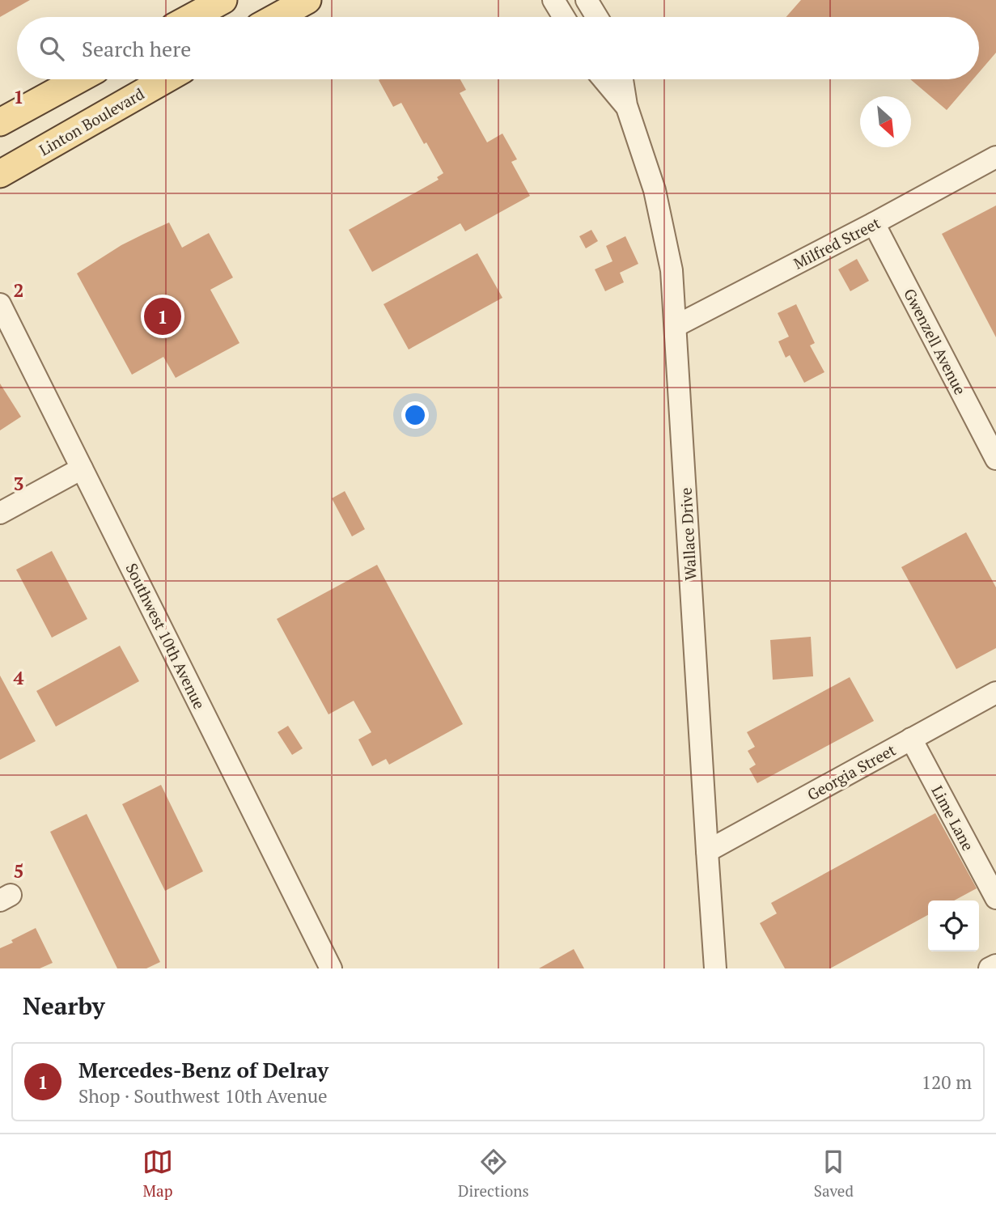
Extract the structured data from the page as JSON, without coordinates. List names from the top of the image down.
{
  "streets": {
    "main road": ["Linton Boulevard"],
    "street": [
      "Milfred Street",
      "Gwenzell Avenue",
      "Wallace Drive",
      "Southwest 10th Avenue",
      "Georgia Street",
      "Lime Lane"
    ]
  },
  "crossings": [
    ["Milfred Street", "Gwenzell Avenue"],
    ["Milfred Street", "Wallace Drive"],
    ["Wallace Drive", "Georgia Street"],
    ["Georgia Street", "Lime Lane"]
  ],
  "north": "bottom right",
  "page": {
    "search": "Search here",
    "pins": "1",
    "heading": "Nearby",
    "list": [
      {
        "mark": "1",
        "name": "Mercedes-Benz of Delray",
        "note": "Shop · Southwest 10th Avenue",
        "value": "120 m"
      }
    ],
    "nav": ["Map", "Directions", "Saved"]
  },
  "grid": {
    "rows": [
      "1",
      "2",
      "3",
      "4",
      "5"
    ]
  }
}
